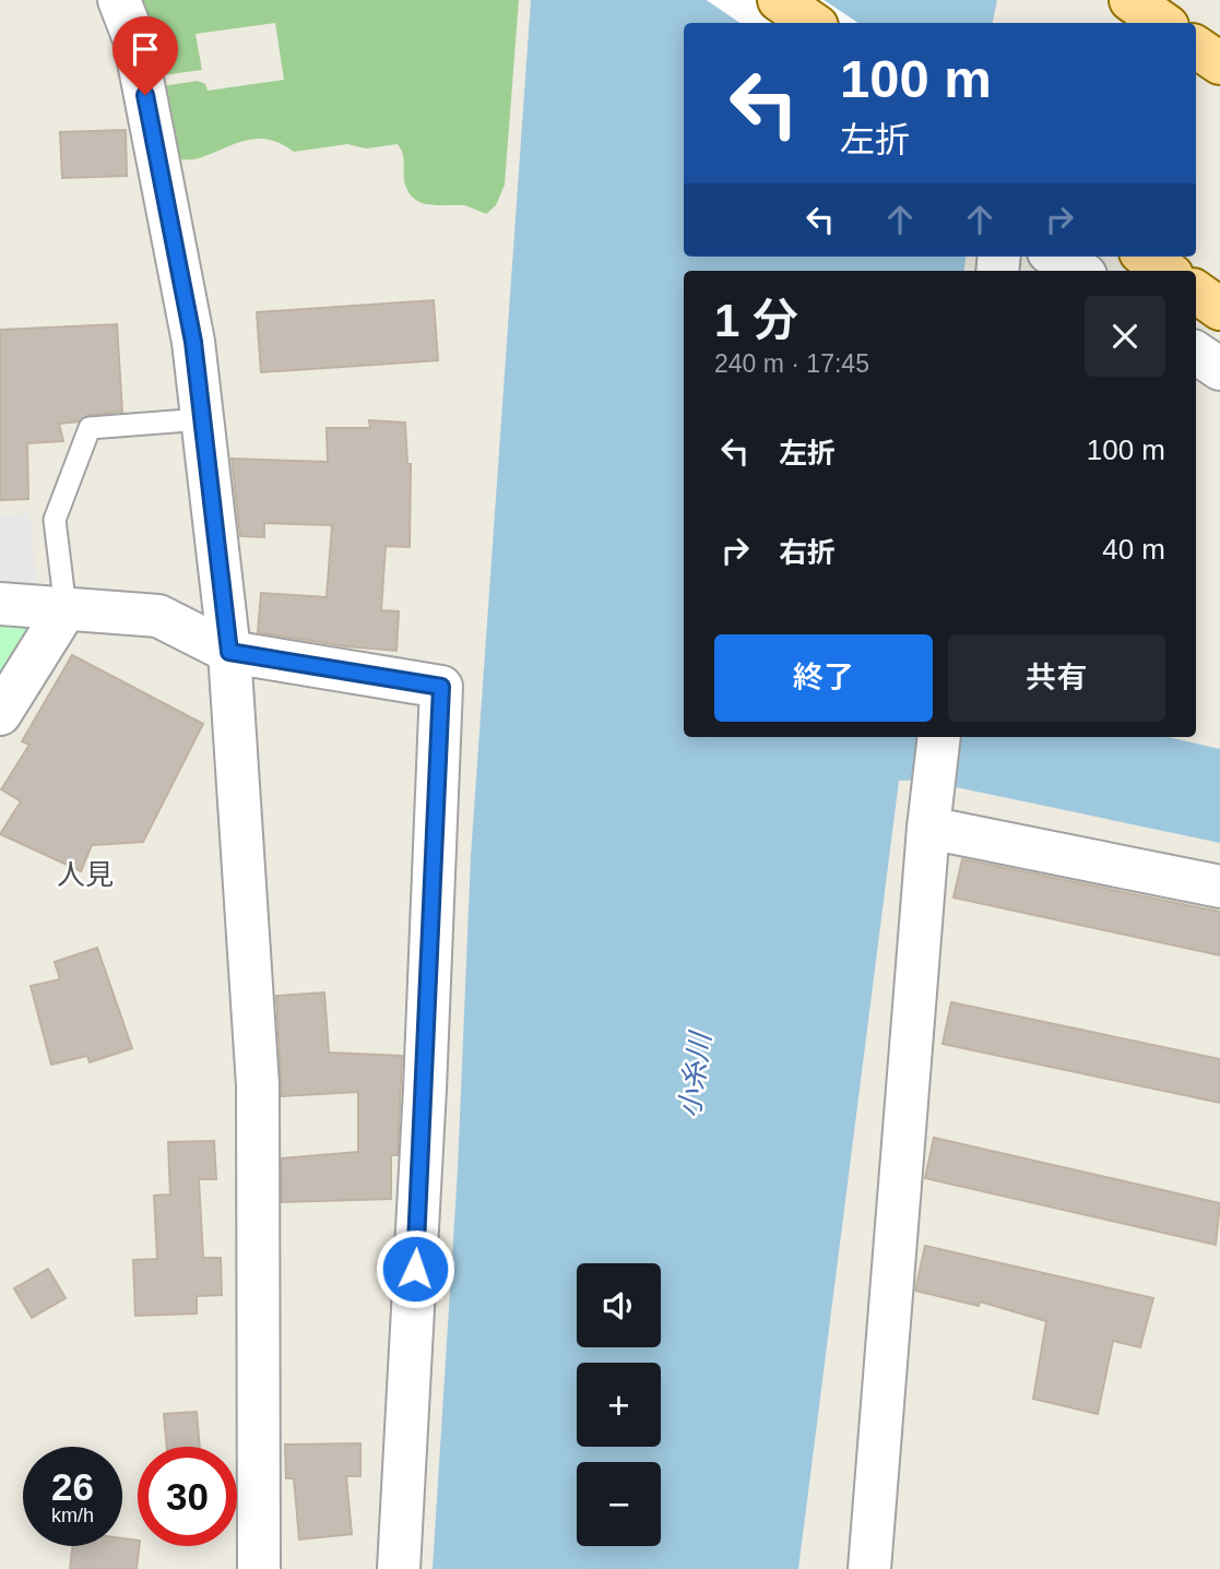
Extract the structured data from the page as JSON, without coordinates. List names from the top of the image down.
{
  "districts": ["人見"],
  "water": ["小糸川"],
  "page": {
    "turn": ["100 m", "左折"],
    "heading": ["1 分", "240 m · 17:45"],
    "list": [
      {
        "name": "左折",
        "value": "100 m"
      },
      {
        "name": "右折",
        "value": "40 m"
      }
    ],
    "buttons": ["終了", "共有"],
    "map_buttons": ["+", "−"],
    "speed": "26 km/h",
    "limit": "30"
  }
}
